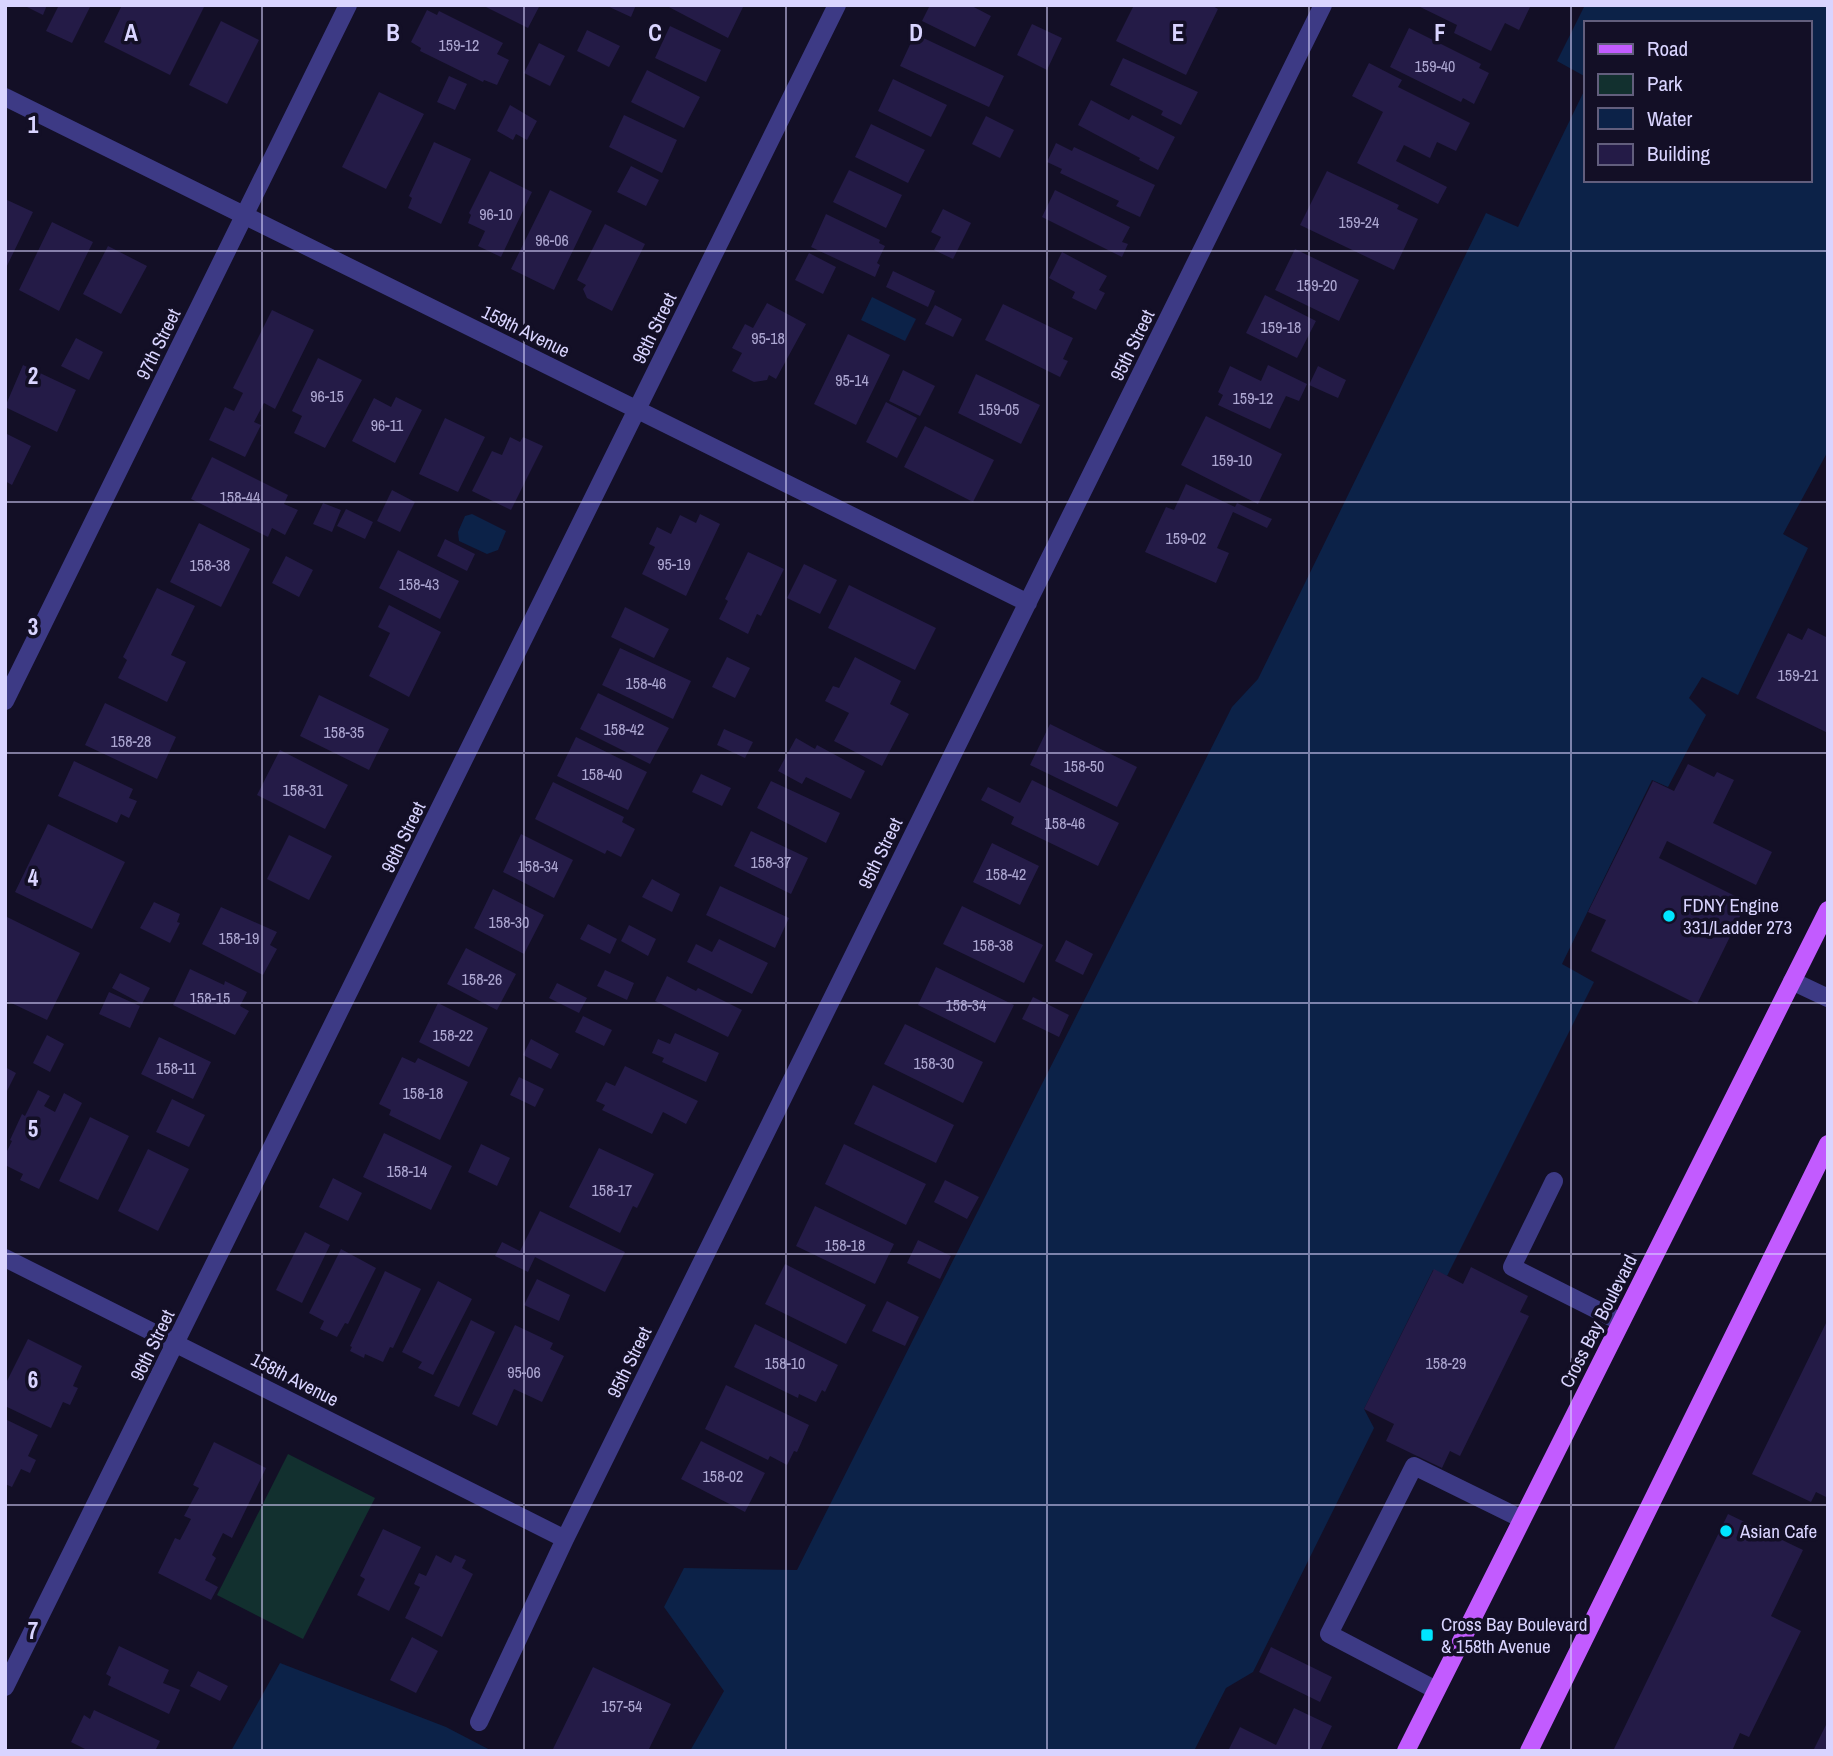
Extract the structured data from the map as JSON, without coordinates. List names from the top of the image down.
{
  "streets": {
    "main road": ["Cross Bay Boulevard"],
    "street": [
      "96th Street",
      "159th Avenue",
      "97th Street",
      "95th Street",
      "158th Avenue"
    ]
  },
  "crossings": [
    ["96th Street", "159th Avenue"],
    ["96th Street", "158th Avenue"],
    ["159th Avenue", "97th Street"],
    ["159th Avenue", "95th Street"],
    ["95th Street", "158th Avenue"]
  ],
  "places": {
    "other": ["FDNY Engine 331/Ladder 273", "Asian Cafe"],
    "transit": ["Cross Bay Boulevard & 158th Avenue"]
  },
  "house_numbers": [
    "159-12",
    "159-40",
    "96-10",
    "159-24",
    "96-06",
    "159-20",
    "159-18",
    "95-18",
    "95-14",
    "96-15",
    "159-12",
    "159-05",
    "96-11",
    "159-10",
    "158-44",
    "159-02",
    "95-19",
    "158-38",
    "158-43",
    "159-21",
    "158-46",
    "158-42",
    "158-35",
    "158-28",
    "158-50",
    "158-40",
    "158-31",
    "158-46",
    "158-37",
    "158-34",
    "158-42",
    "158-30",
    "158-19",
    "158-38",
    "158-26",
    "158-15",
    "158-34",
    "158-22",
    "158-30",
    "158-11",
    "158-18",
    "158-14",
    "158-17",
    "158-18",
    "158-10",
    "158-29",
    "95-06",
    "158-02",
    "157-54"
  ],
  "legend": [
    "Road",
    "Park",
    "Water",
    "Building"
  ],
  "grid": {
    "columns": [
      "A",
      "B",
      "C",
      "D",
      "E",
      "F"
    ],
    "rows": [
      "1",
      "2",
      "3",
      "4",
      "5",
      "6",
      "7"
    ]
  }
}
